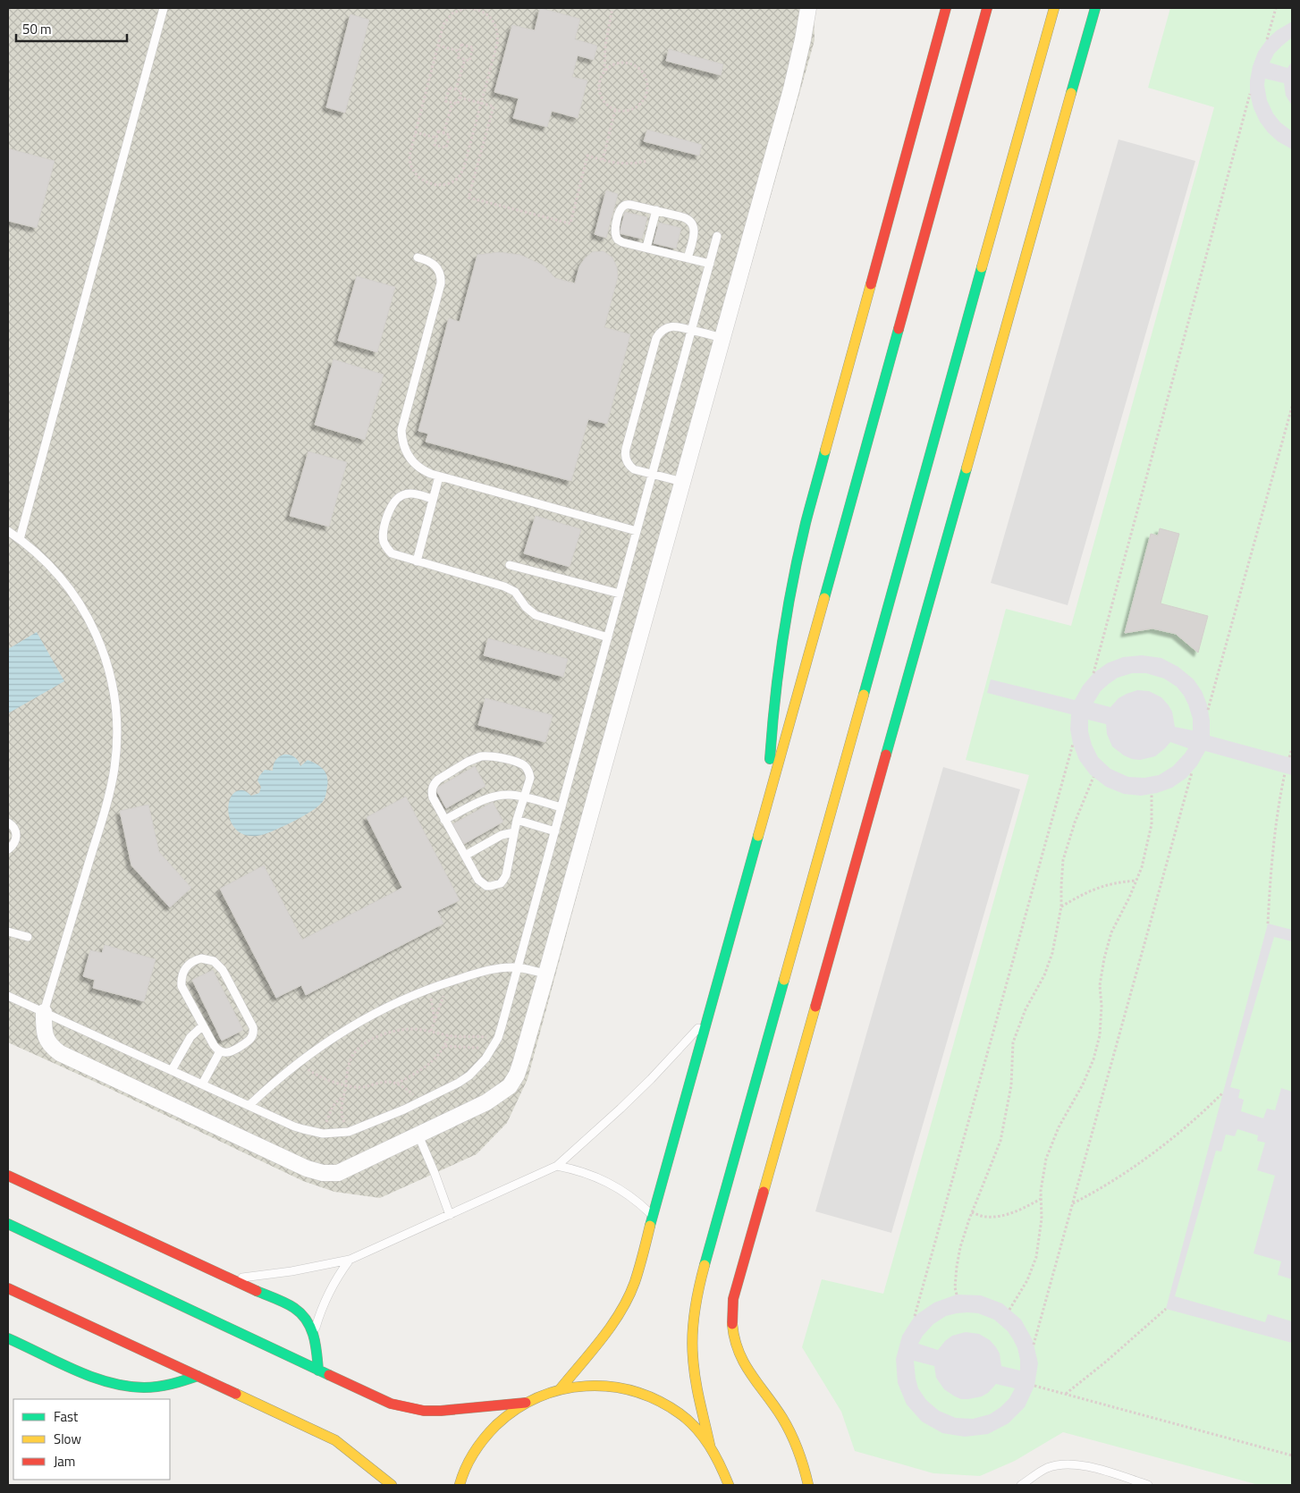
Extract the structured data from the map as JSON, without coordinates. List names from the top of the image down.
{
  "legend": ["Fast", "Slow", "Jam"],
  "scale_bar": "50 m"
}
